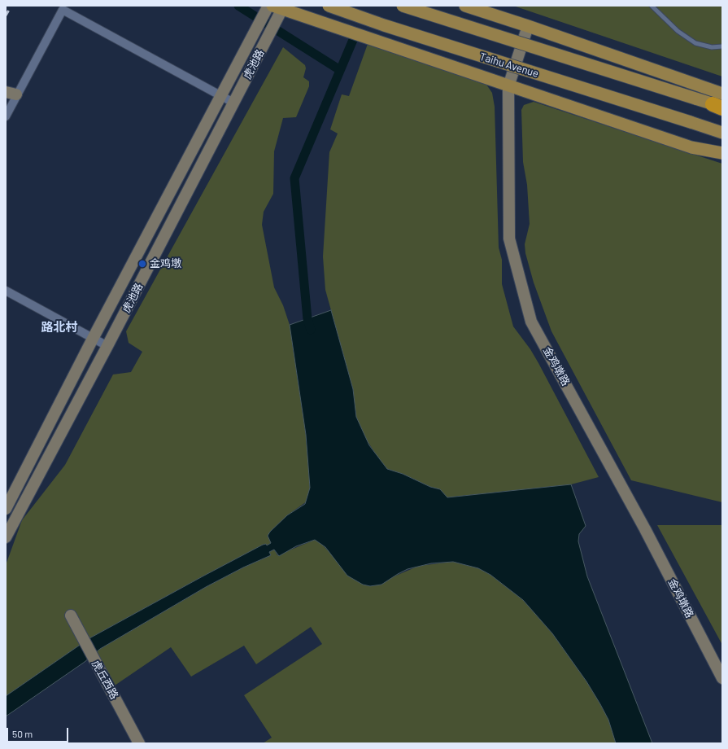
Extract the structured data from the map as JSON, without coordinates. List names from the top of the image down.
{
  "streets": {
    "main road": [
      "虎池路",
      "Taihu Avenue",
      "金鸡墩路",
      "虎丘西路"
    ]
  },
  "districts": ["路北村"],
  "places": ["金鸡墩"],
  "scale_bar": "50 m"
}
